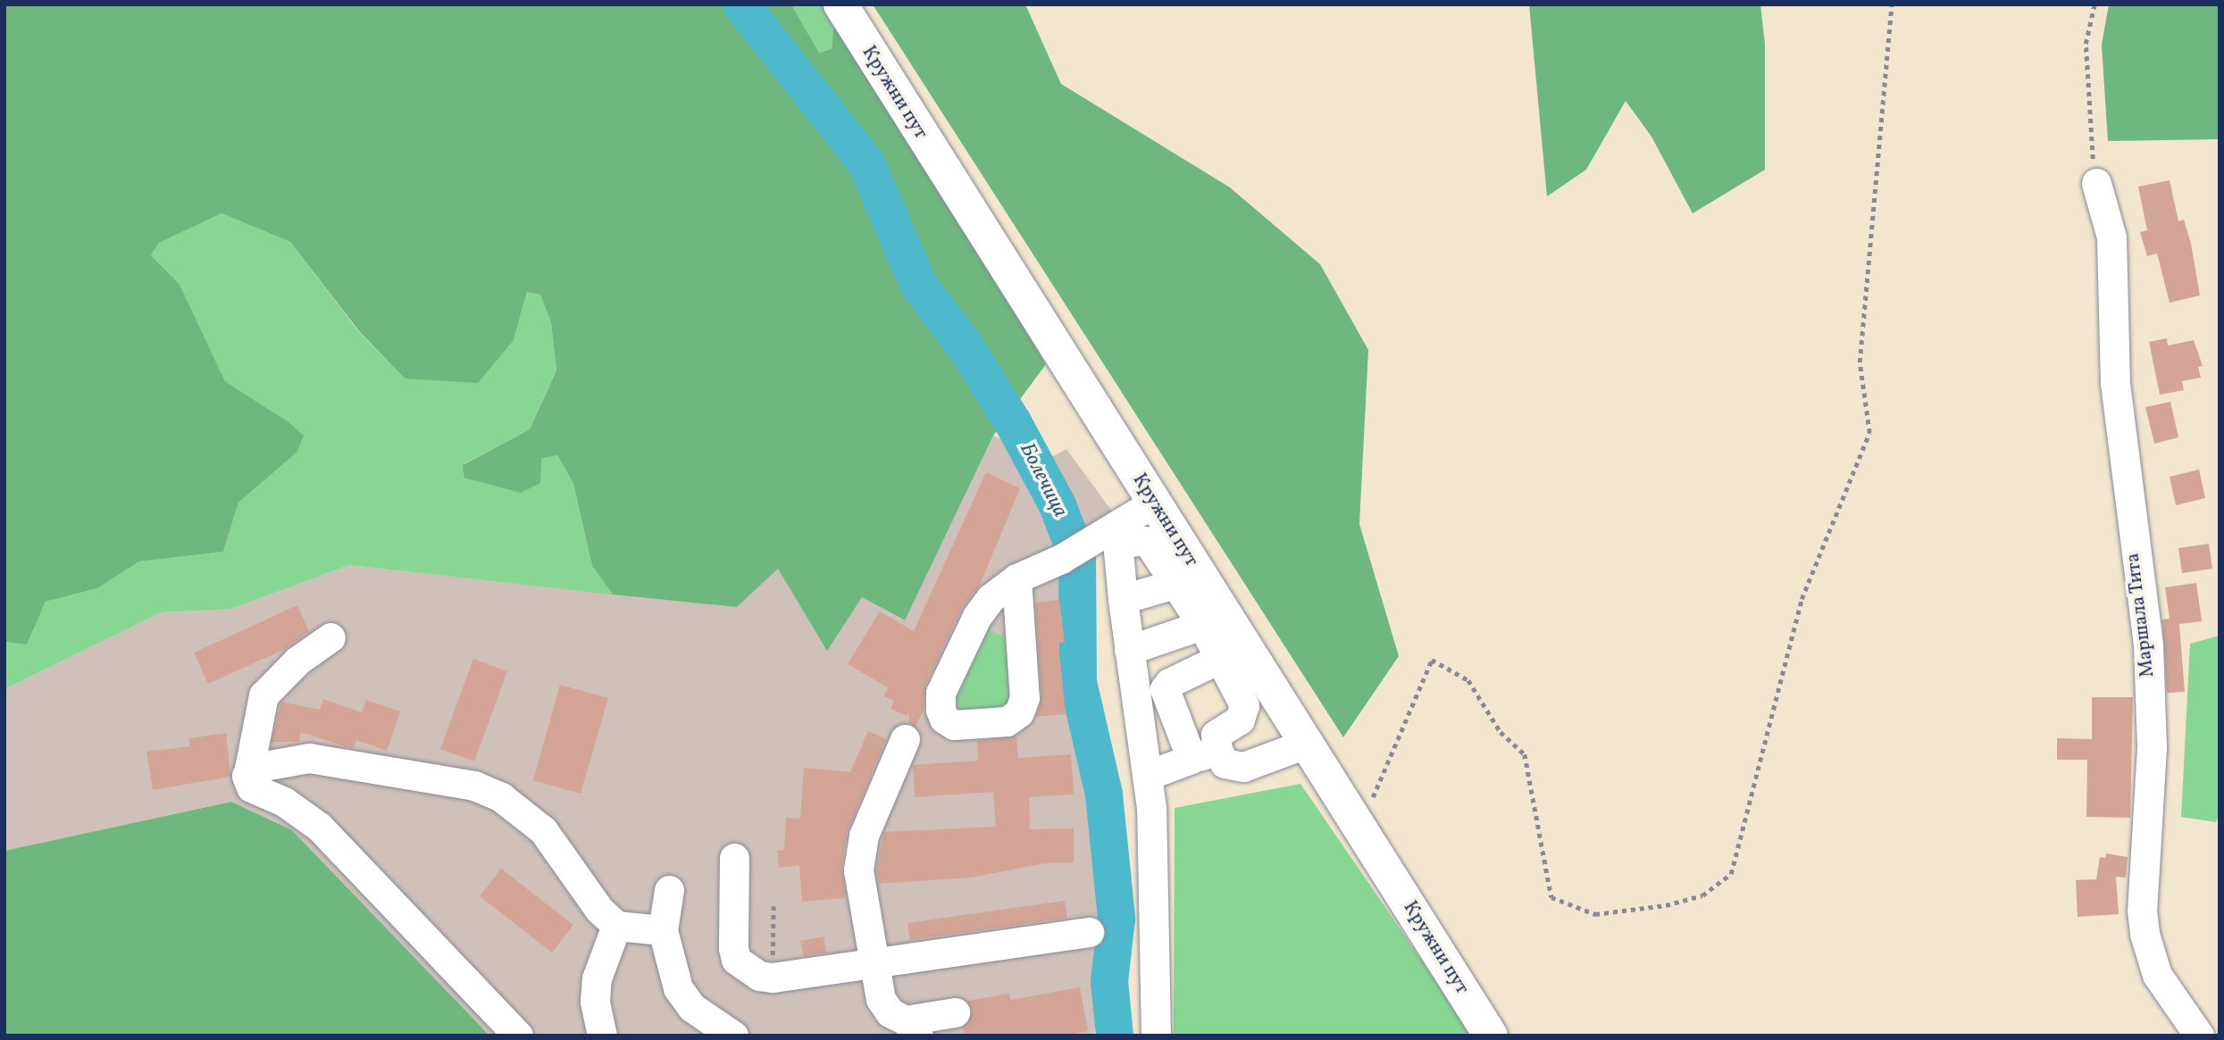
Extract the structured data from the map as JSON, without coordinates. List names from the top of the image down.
{
  "streets": {
    "main road": ["Кружни пут"],
    "street": ["Маршала Тита"]
  },
  "water": ["Болечица"]
}
